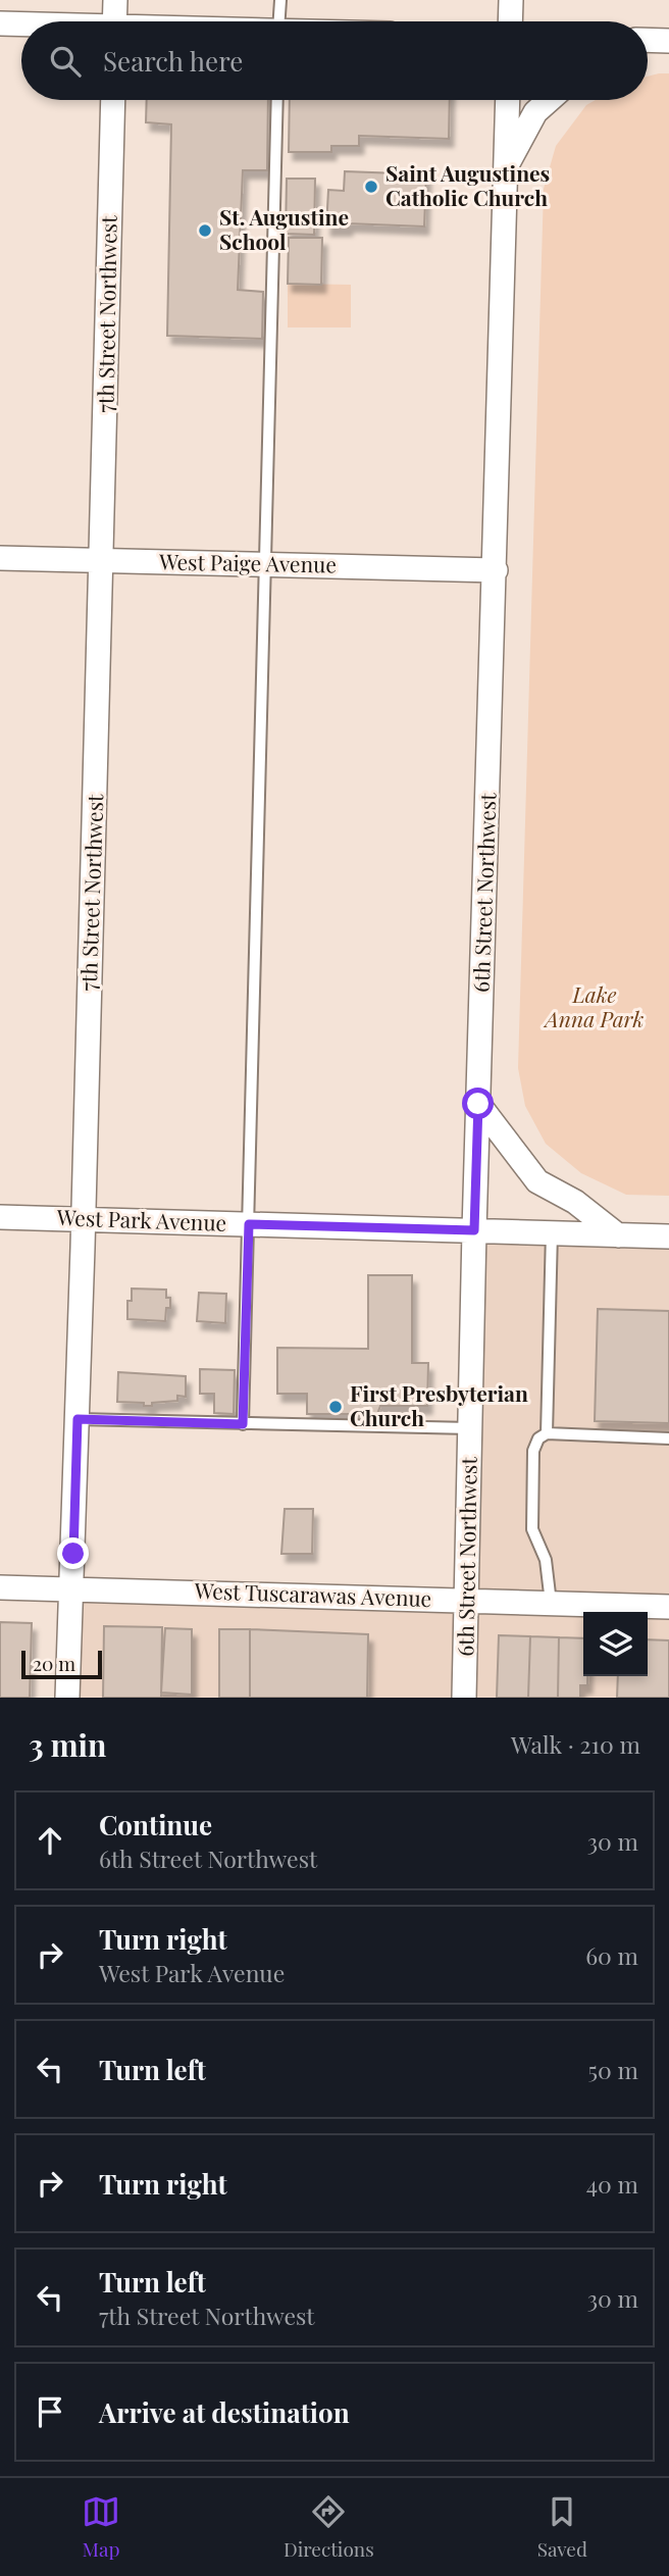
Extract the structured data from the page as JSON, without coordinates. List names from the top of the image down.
{
  "streets": {
    "street": [
      "7th Street Northwest",
      "West Paige Avenue",
      "6th Street Northwest",
      "West Park Avenue",
      "West Tuscarawas Avenue"
    ]
  },
  "crossings": [
    ["7th Street Northwest", "West Paige Avenue"],
    ["7th Street Northwest", "West Park Avenue"],
    ["7th Street Northwest", "West Tuscarawas Avenue"],
    ["West Paige Avenue", "6th Street Northwest"],
    ["6th Street Northwest", "West Park Avenue"],
    ["6th Street Northwest", "West Tuscarawas Avenue"]
  ],
  "parks": ["Lake Anna Park"],
  "places": ["Saint Augustines Catholic Church", "St. Augustine School", "First Presbyterian Church"],
  "scale_bar": "20 m",
  "page": {
    "search": "Search here",
    "scale": "20 m",
    "heading": ["3 min", "Walk · 210 m"],
    "list": [
      ["Continue", "6th Street Northwest", "30 m"],
      ["Turn right", "West Park Avenue", "60 m"],
      ["Turn left", "50 m"],
      ["Turn right", "40 m"],
      ["Turn left", "7th Street Northwest", "30 m"],
      "Arrive at destination"
    ],
    "nav": ["Map", "Directions", "Saved"]
  }
}
